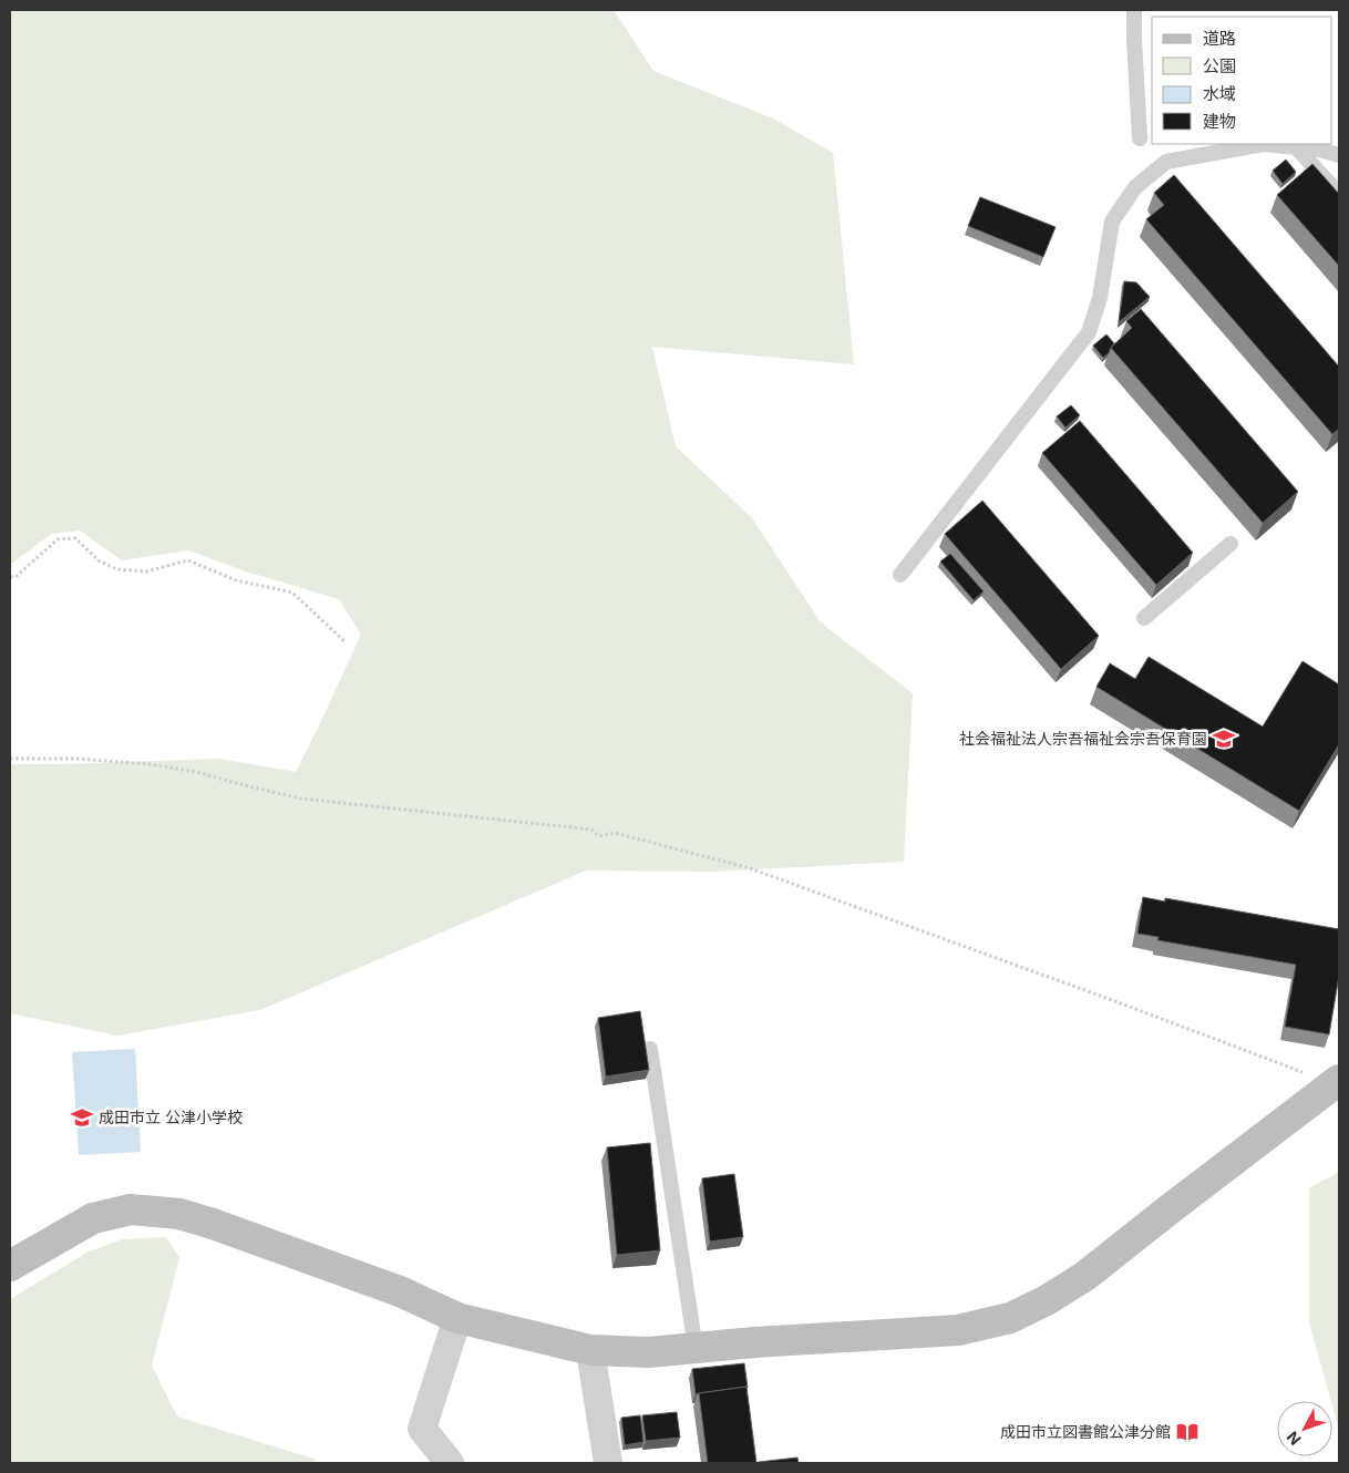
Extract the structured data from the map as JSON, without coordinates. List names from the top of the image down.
{
  "places": {
    "school or university": ["社会福祉法人宗吾福祉会宗吾保育園", "成田市立 公津小学校"],
    "library": ["成田市立図書館公津分館"]
  },
  "legend": [
    "道路",
    "公園",
    "水域",
    "建物"
  ],
  "north": "bottom left"
}
